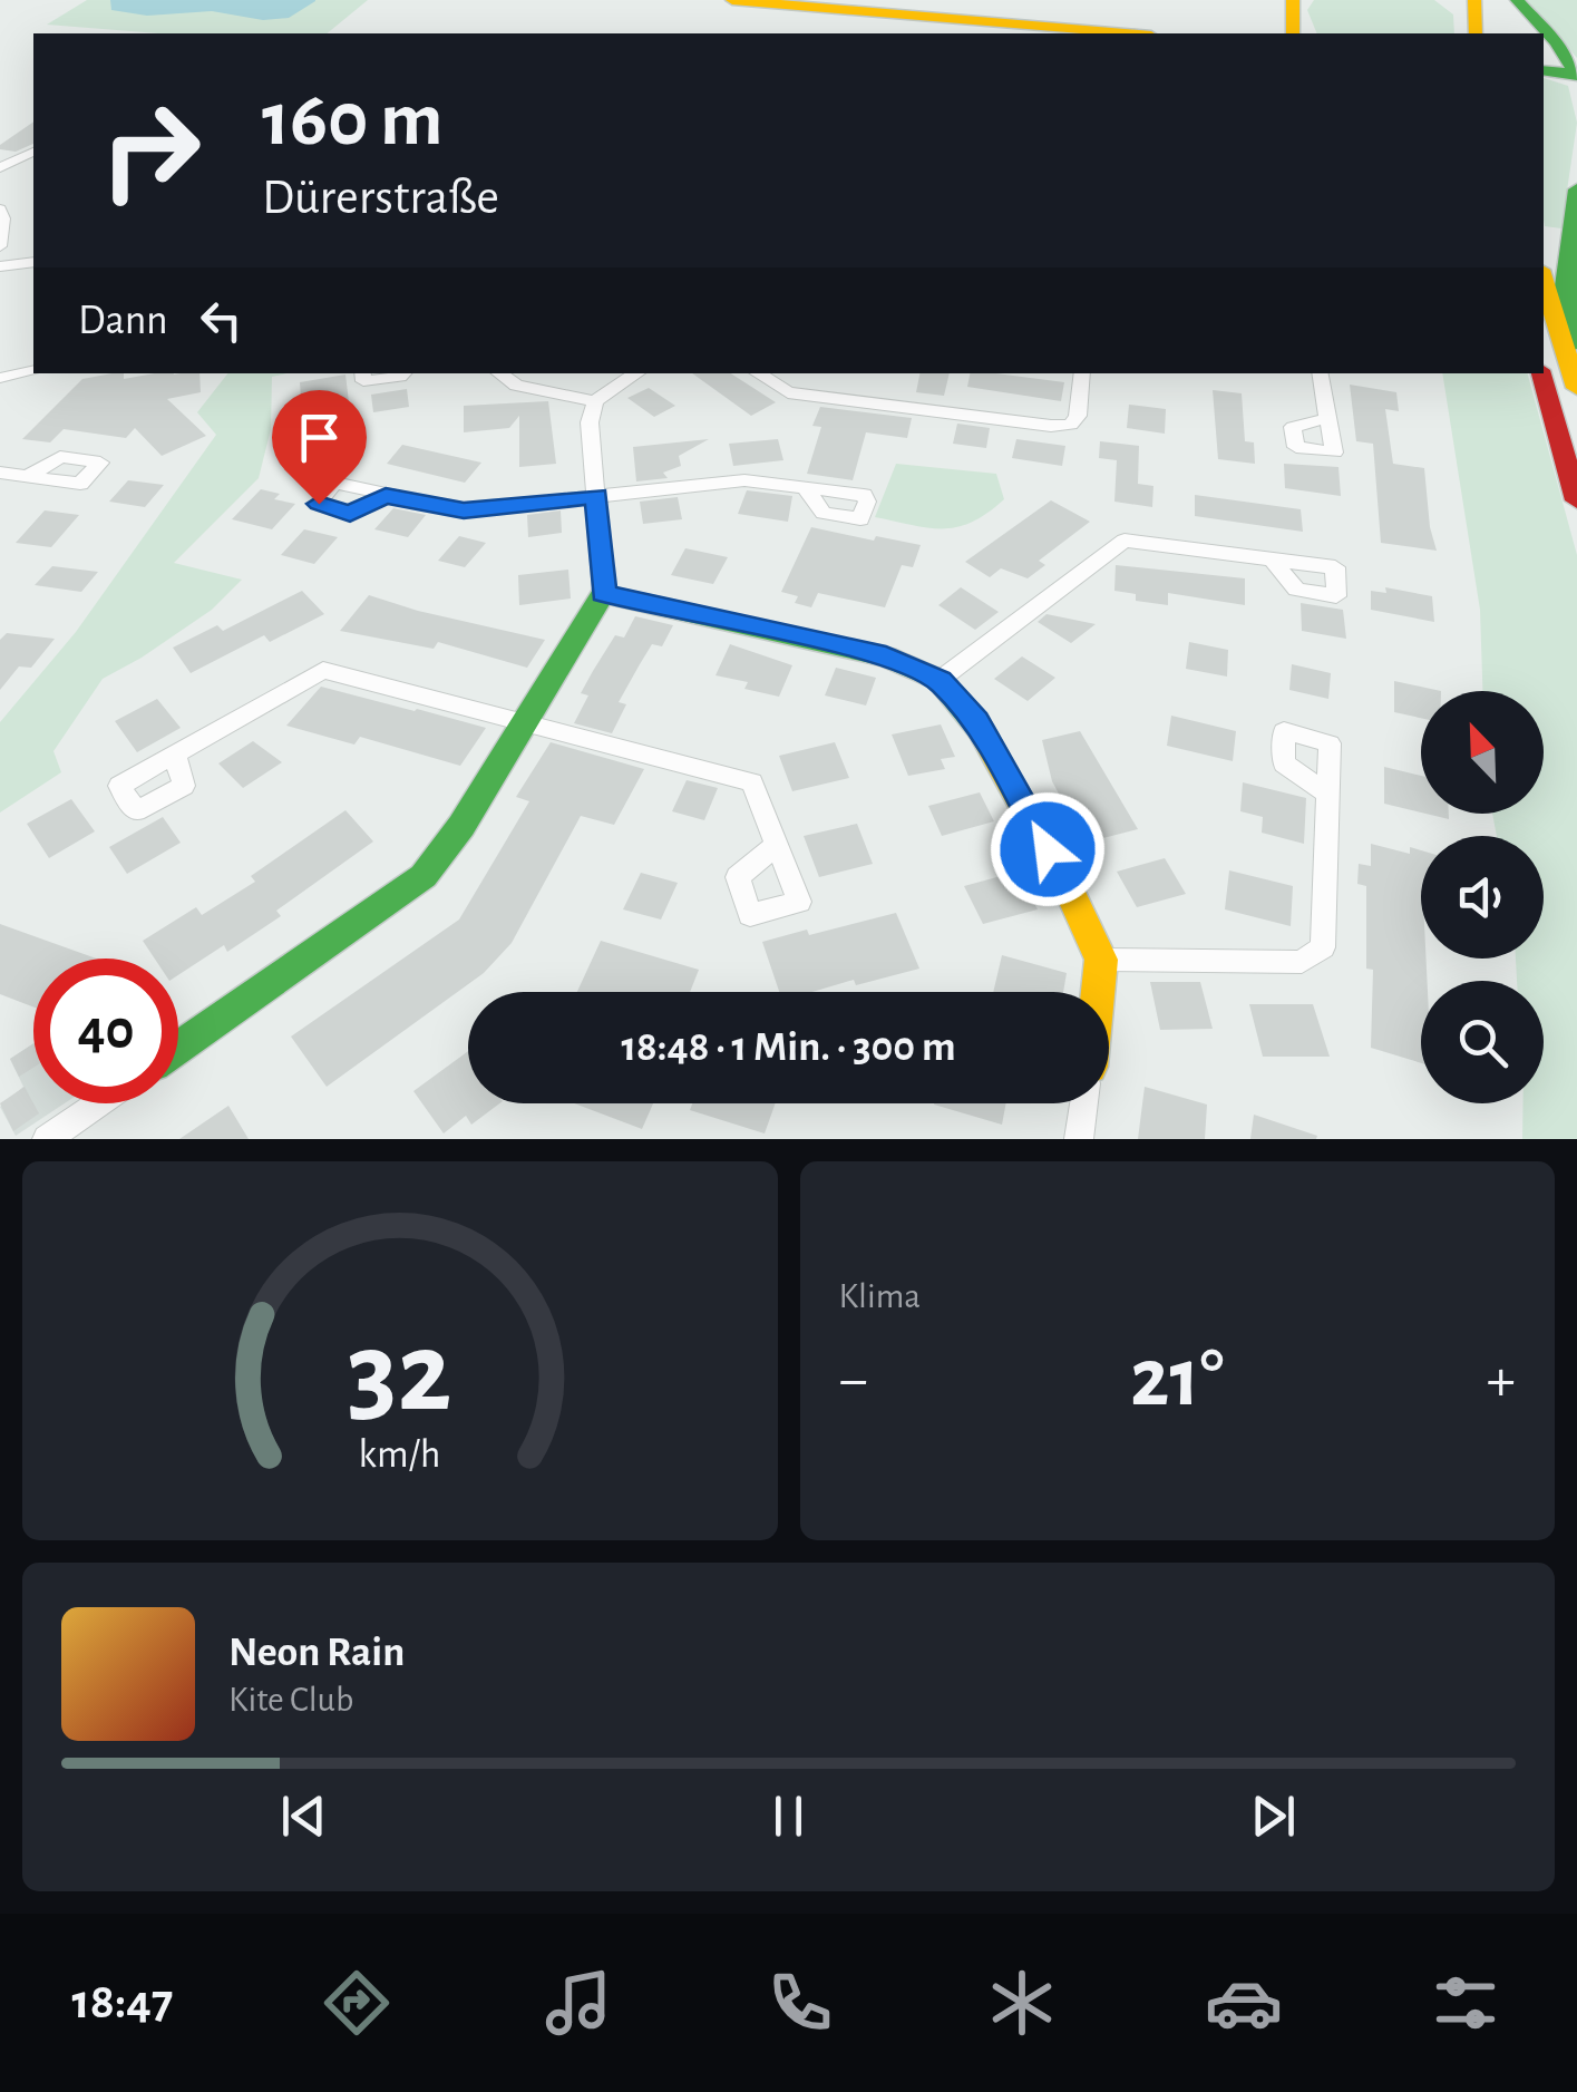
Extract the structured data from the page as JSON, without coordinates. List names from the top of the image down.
{
  "north": "top left",
  "page": {
    "turn": ["160 m", "Dürerstraße"],
    "then": "Dann",
    "limit": "40",
    "trip": "18:48 · 1 Min. · 300 m",
    "tile": "Klima",
    "heat": ["−", "21°", "+"],
    "song": ["Neon Rain", "Kite Club"],
    "tabs": "18:47",
    "gauge": ["32", "km/h"]
  }
}
